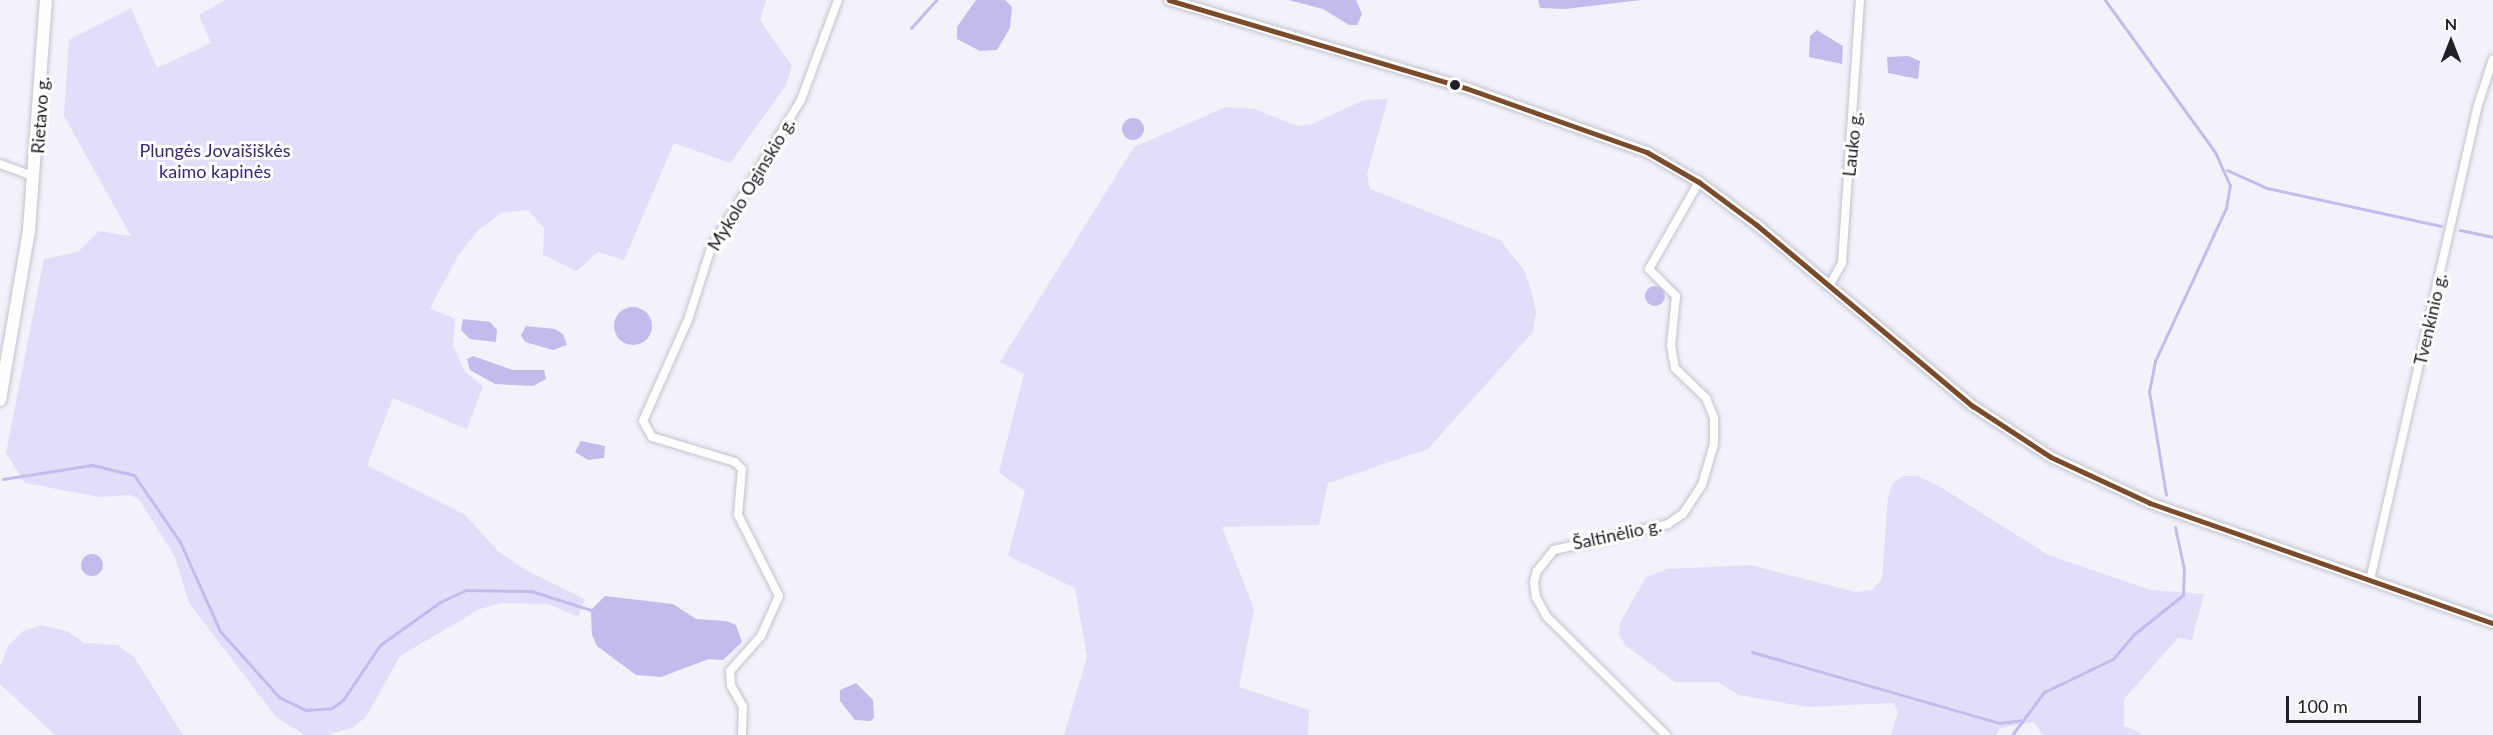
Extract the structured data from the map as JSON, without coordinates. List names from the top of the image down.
{
  "streets": {
    "main road": ["Rietavo g."],
    "street": [
      "Lauko g.",
      "Mykolo Oginskio g.",
      "Tvenkinio g.",
      "Šaltinėlio g."
    ]
  },
  "parks": ["Plungės Jovaišiškės kaimo kapinės"],
  "scale_bar": "100 m",
  "north": "top"
}
